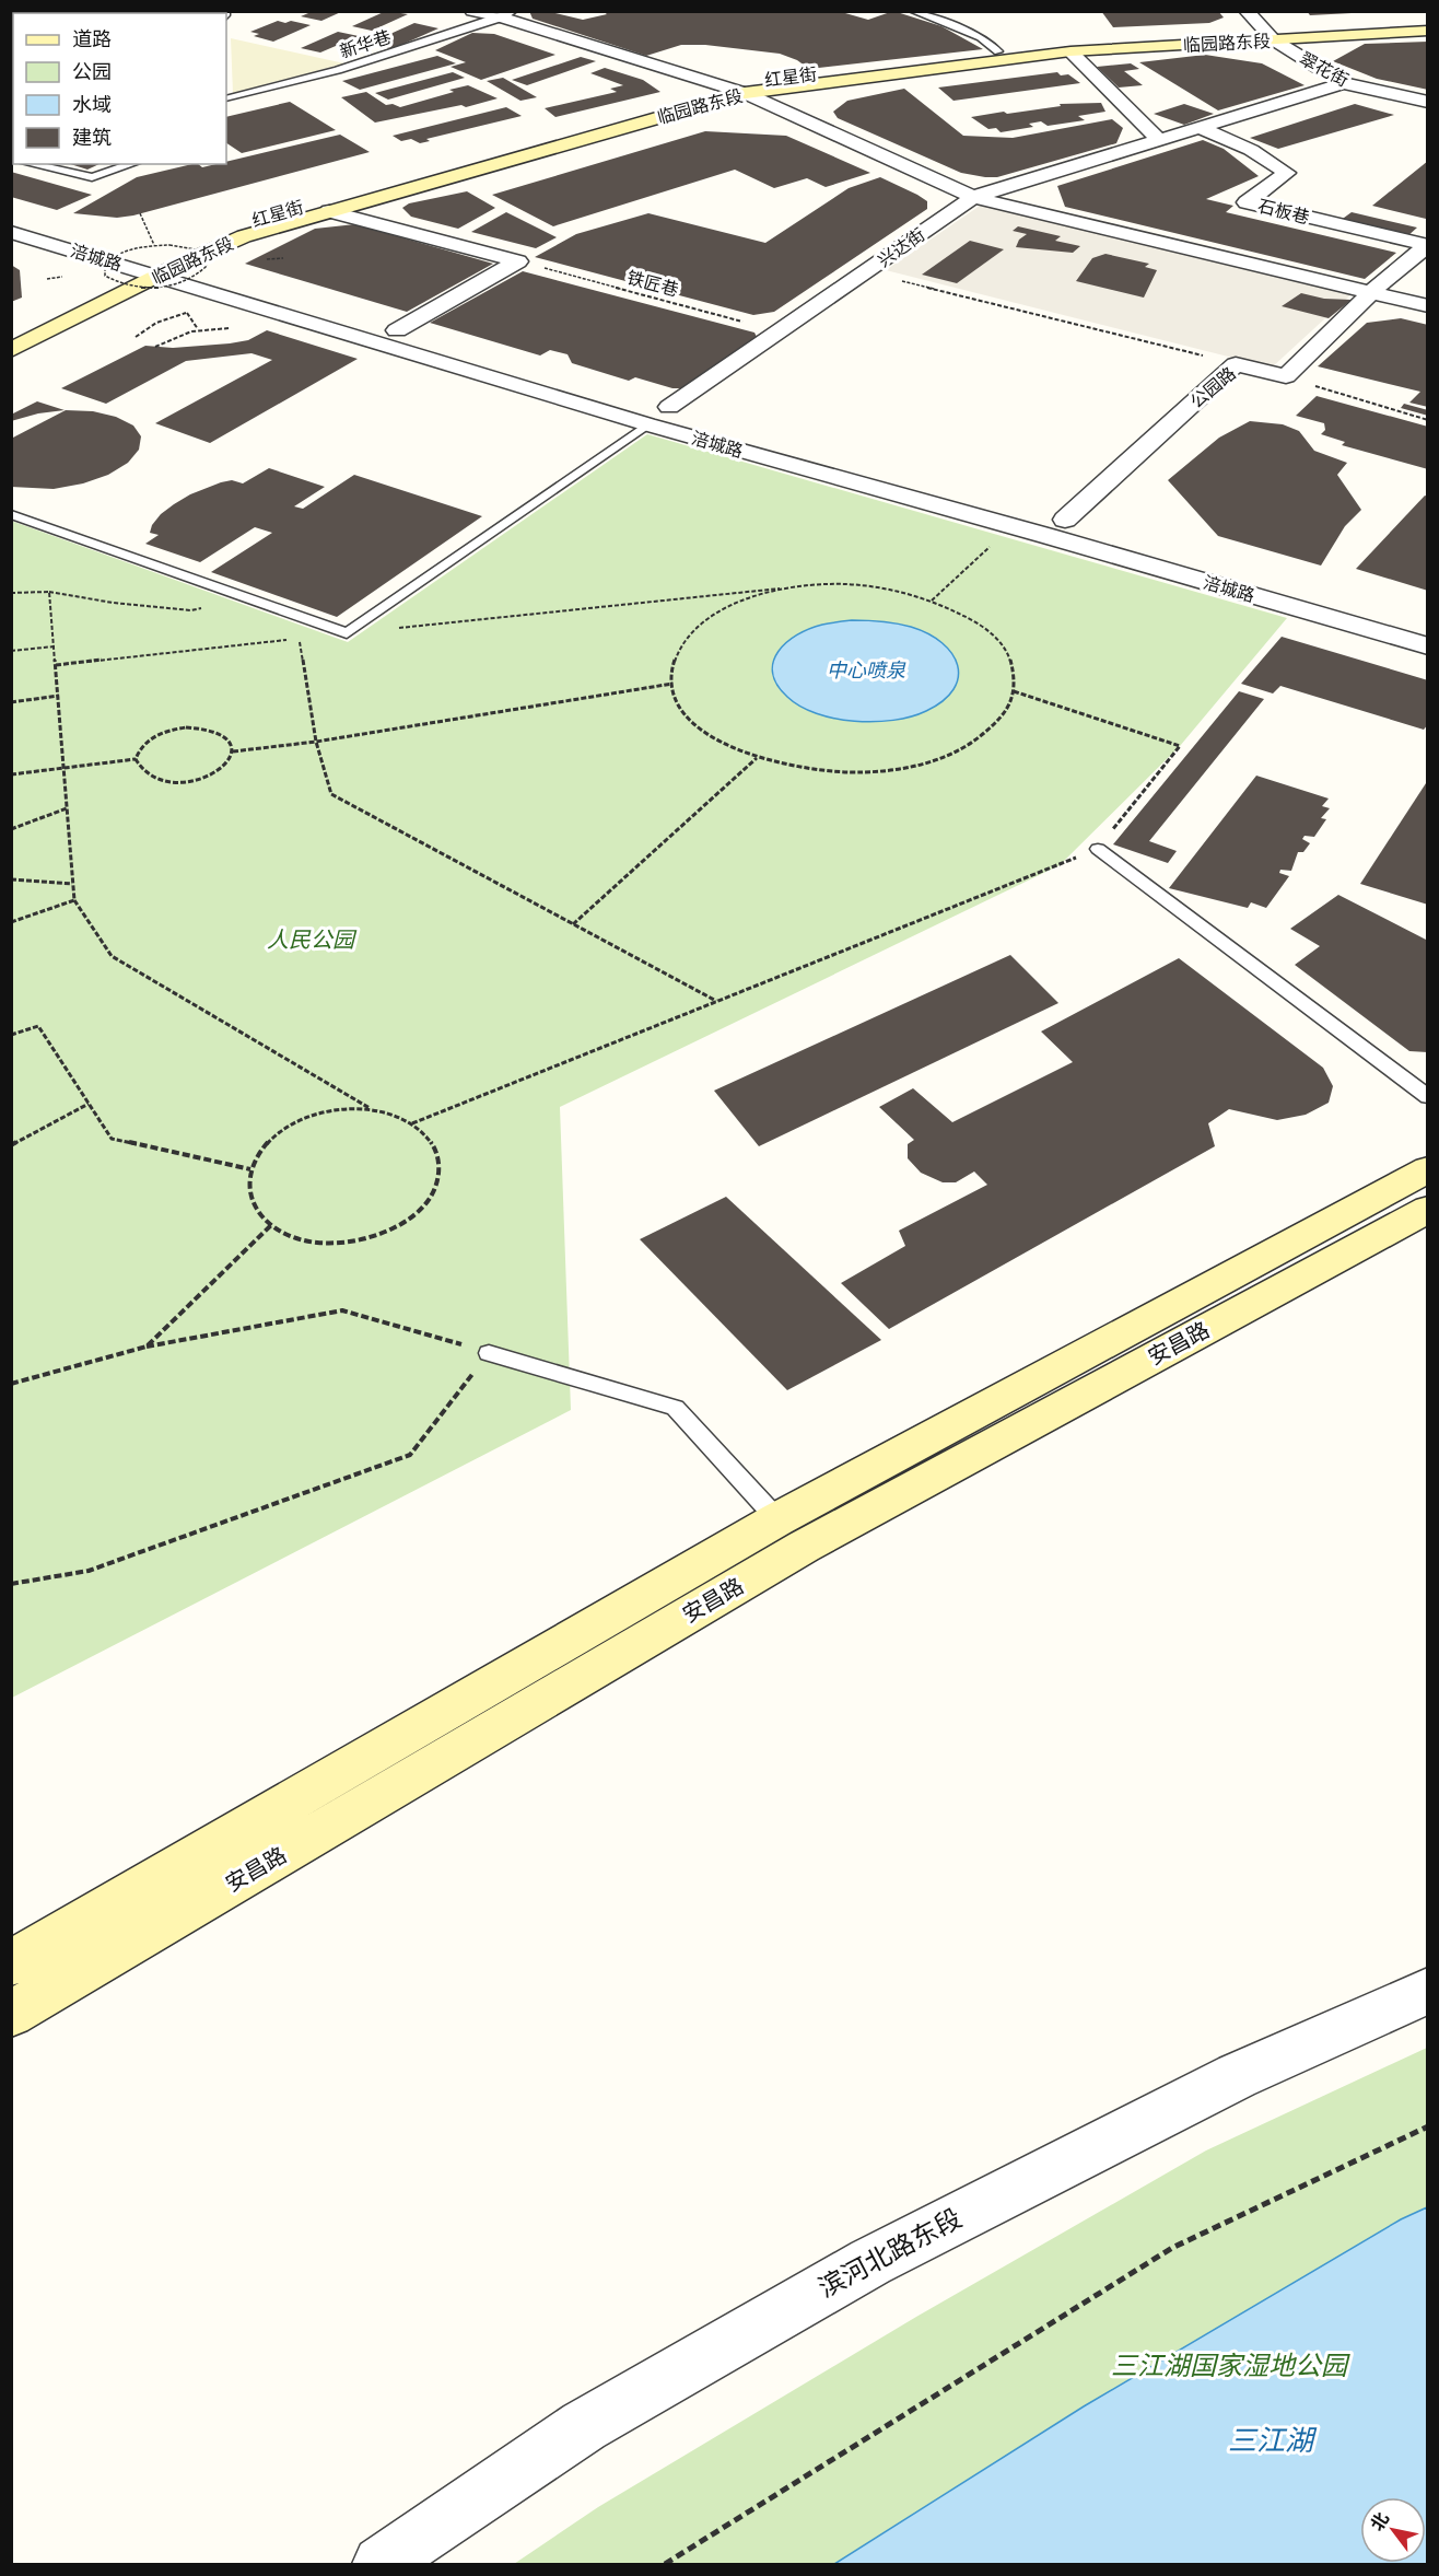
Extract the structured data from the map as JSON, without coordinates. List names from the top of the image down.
{
  "streets": {
    "main road": ["临园路东段", "红星街", "安昌路"],
    "street": [
      "翠花街",
      "石板巷",
      "兴达街",
      "涪城路",
      "公园路",
      "滨河北路东段"
    ],
    "lane": ["新华巷"],
    "path": ["铁匠巷"]
  },
  "crossings": [
    ["临园路东段", "翠花街"],
    ["临园路东段", "红星街"],
    ["临园路东段", "涪城路"],
    ["翠花街", "红星街"],
    ["翠花街", "兴达街"],
    ["红星街", "涪城路"],
    ["石板巷", "兴达街"],
    ["兴达街", "涪城路"],
    ["兴达街", "铁匠巷"],
    ["涪城路", "公园路"]
  ],
  "water": ["中心喷泉", "三江湖"],
  "parks": ["人民公园", "三江湖国家湿地公园"],
  "legend": [
    "道路",
    "公园",
    "水域",
    "建筑"
  ],
  "north": "top left"
}
